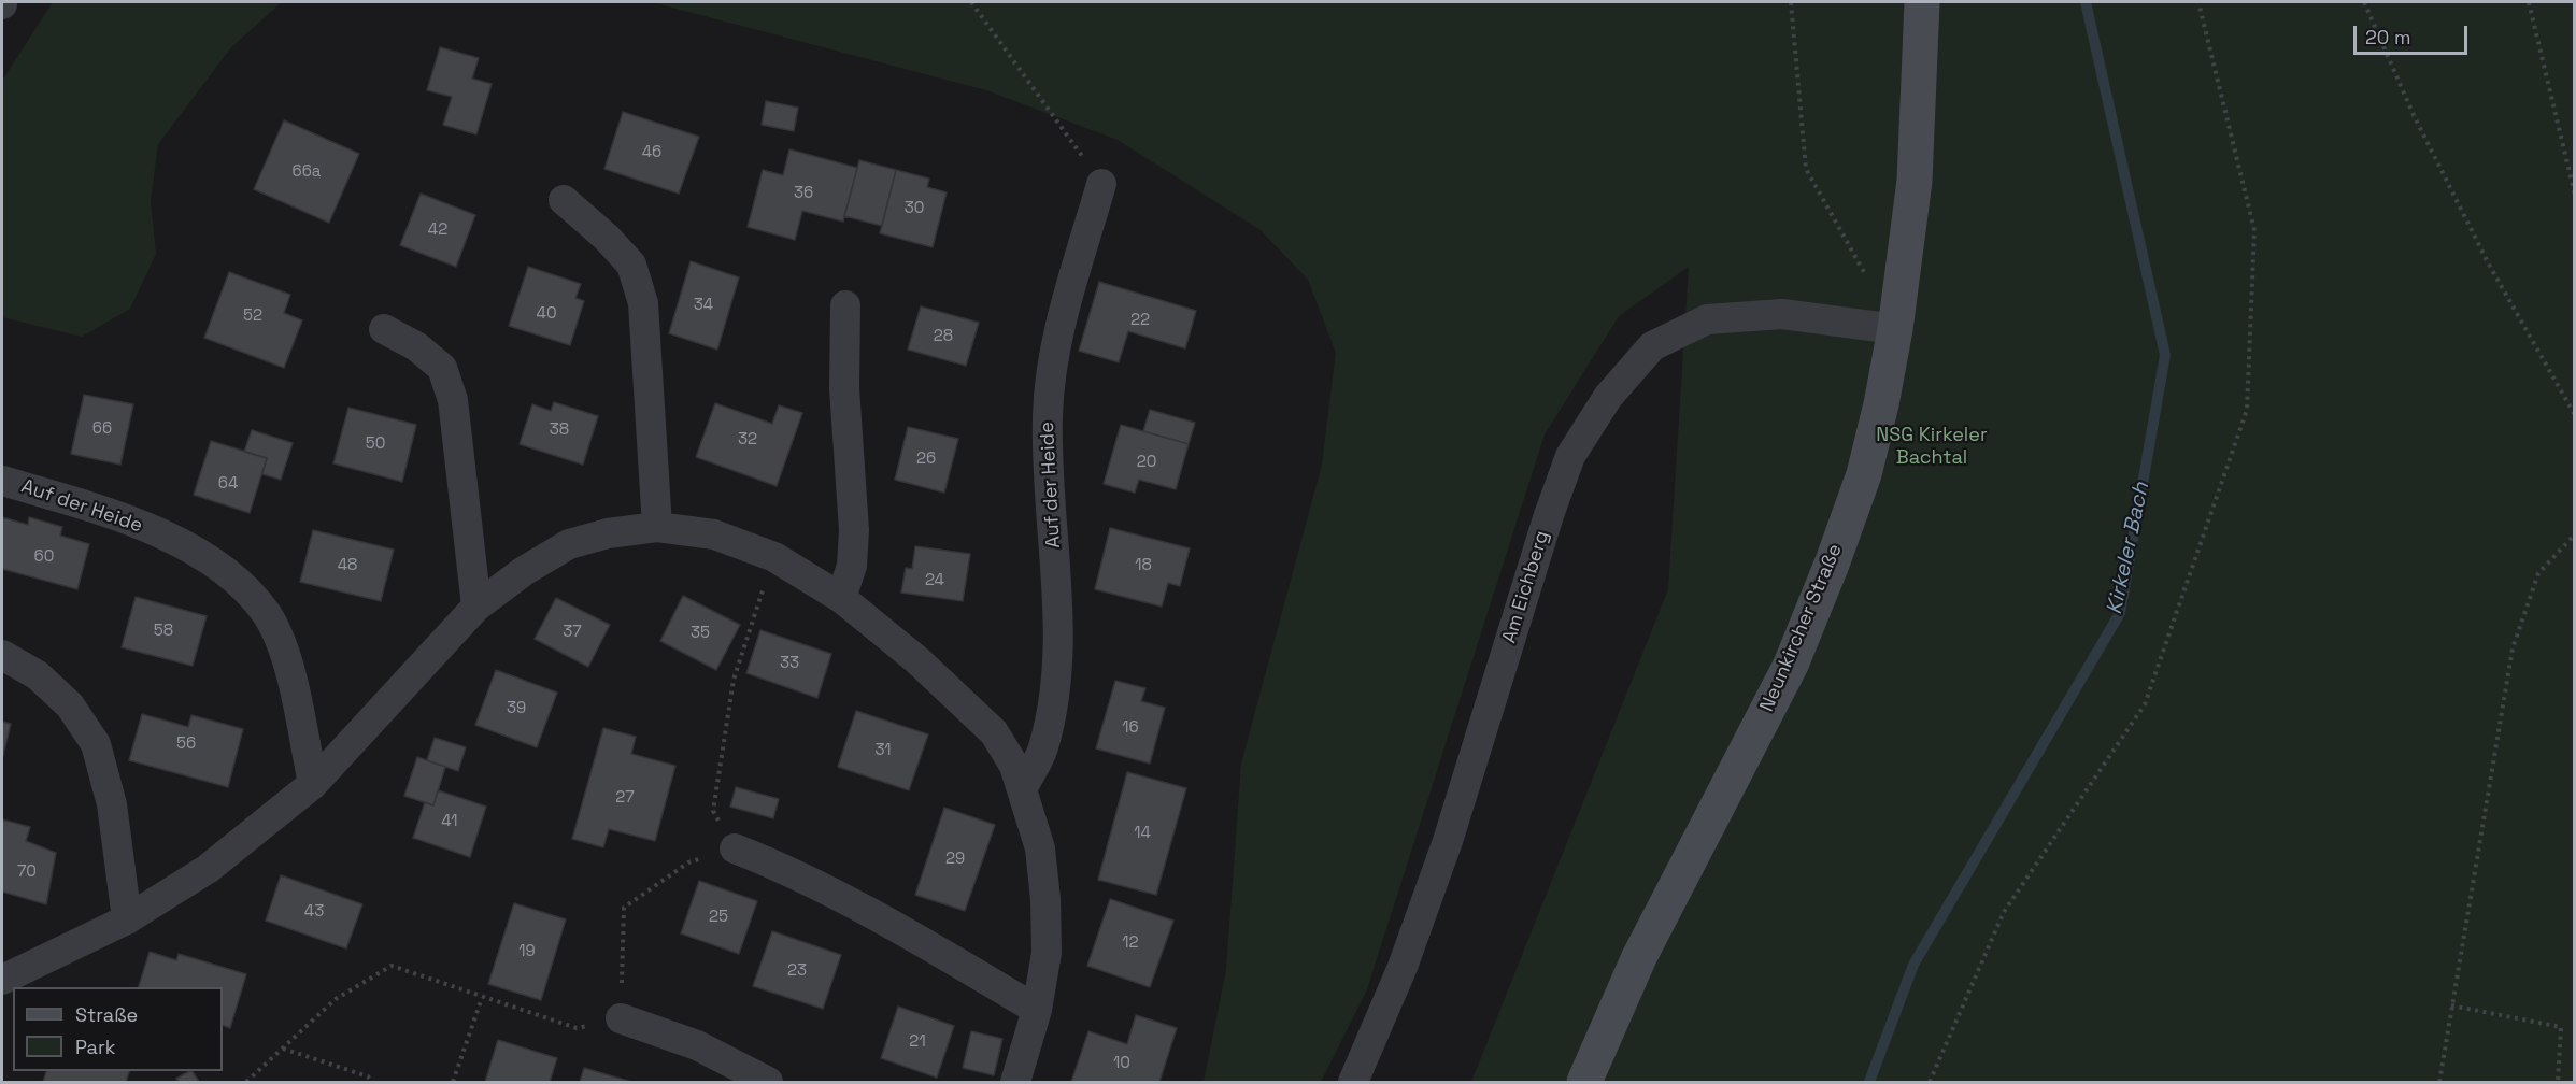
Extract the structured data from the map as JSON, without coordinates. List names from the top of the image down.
{
  "streets": {
    "main road": ["Neunkircher Straße"],
    "street": ["Auf der Heide", "Am Eichberg"]
  },
  "crossings": [
    ["Am Eichberg", "Neunkircher Straße"]
  ],
  "water": ["Kirkeler Bach"],
  "parks": ["NSG Kirkeler Bachtal"],
  "house_numbers": [
    "46",
    "66a",
    "36",
    "30",
    "42",
    "34",
    "40",
    "52",
    "22",
    "28",
    "66",
    "38",
    "32",
    "50",
    "26",
    "20",
    "64",
    "60",
    "48",
    "18",
    "24",
    "58",
    "37",
    "35",
    "33",
    "39",
    "16",
    "56",
    "31",
    "27",
    "41",
    "14",
    "29",
    "70",
    "43",
    "25",
    "12",
    "19",
    "23",
    "21",
    "10"
  ],
  "legend": ["Straße", "Park"],
  "scale_bar": "20 m"
}
